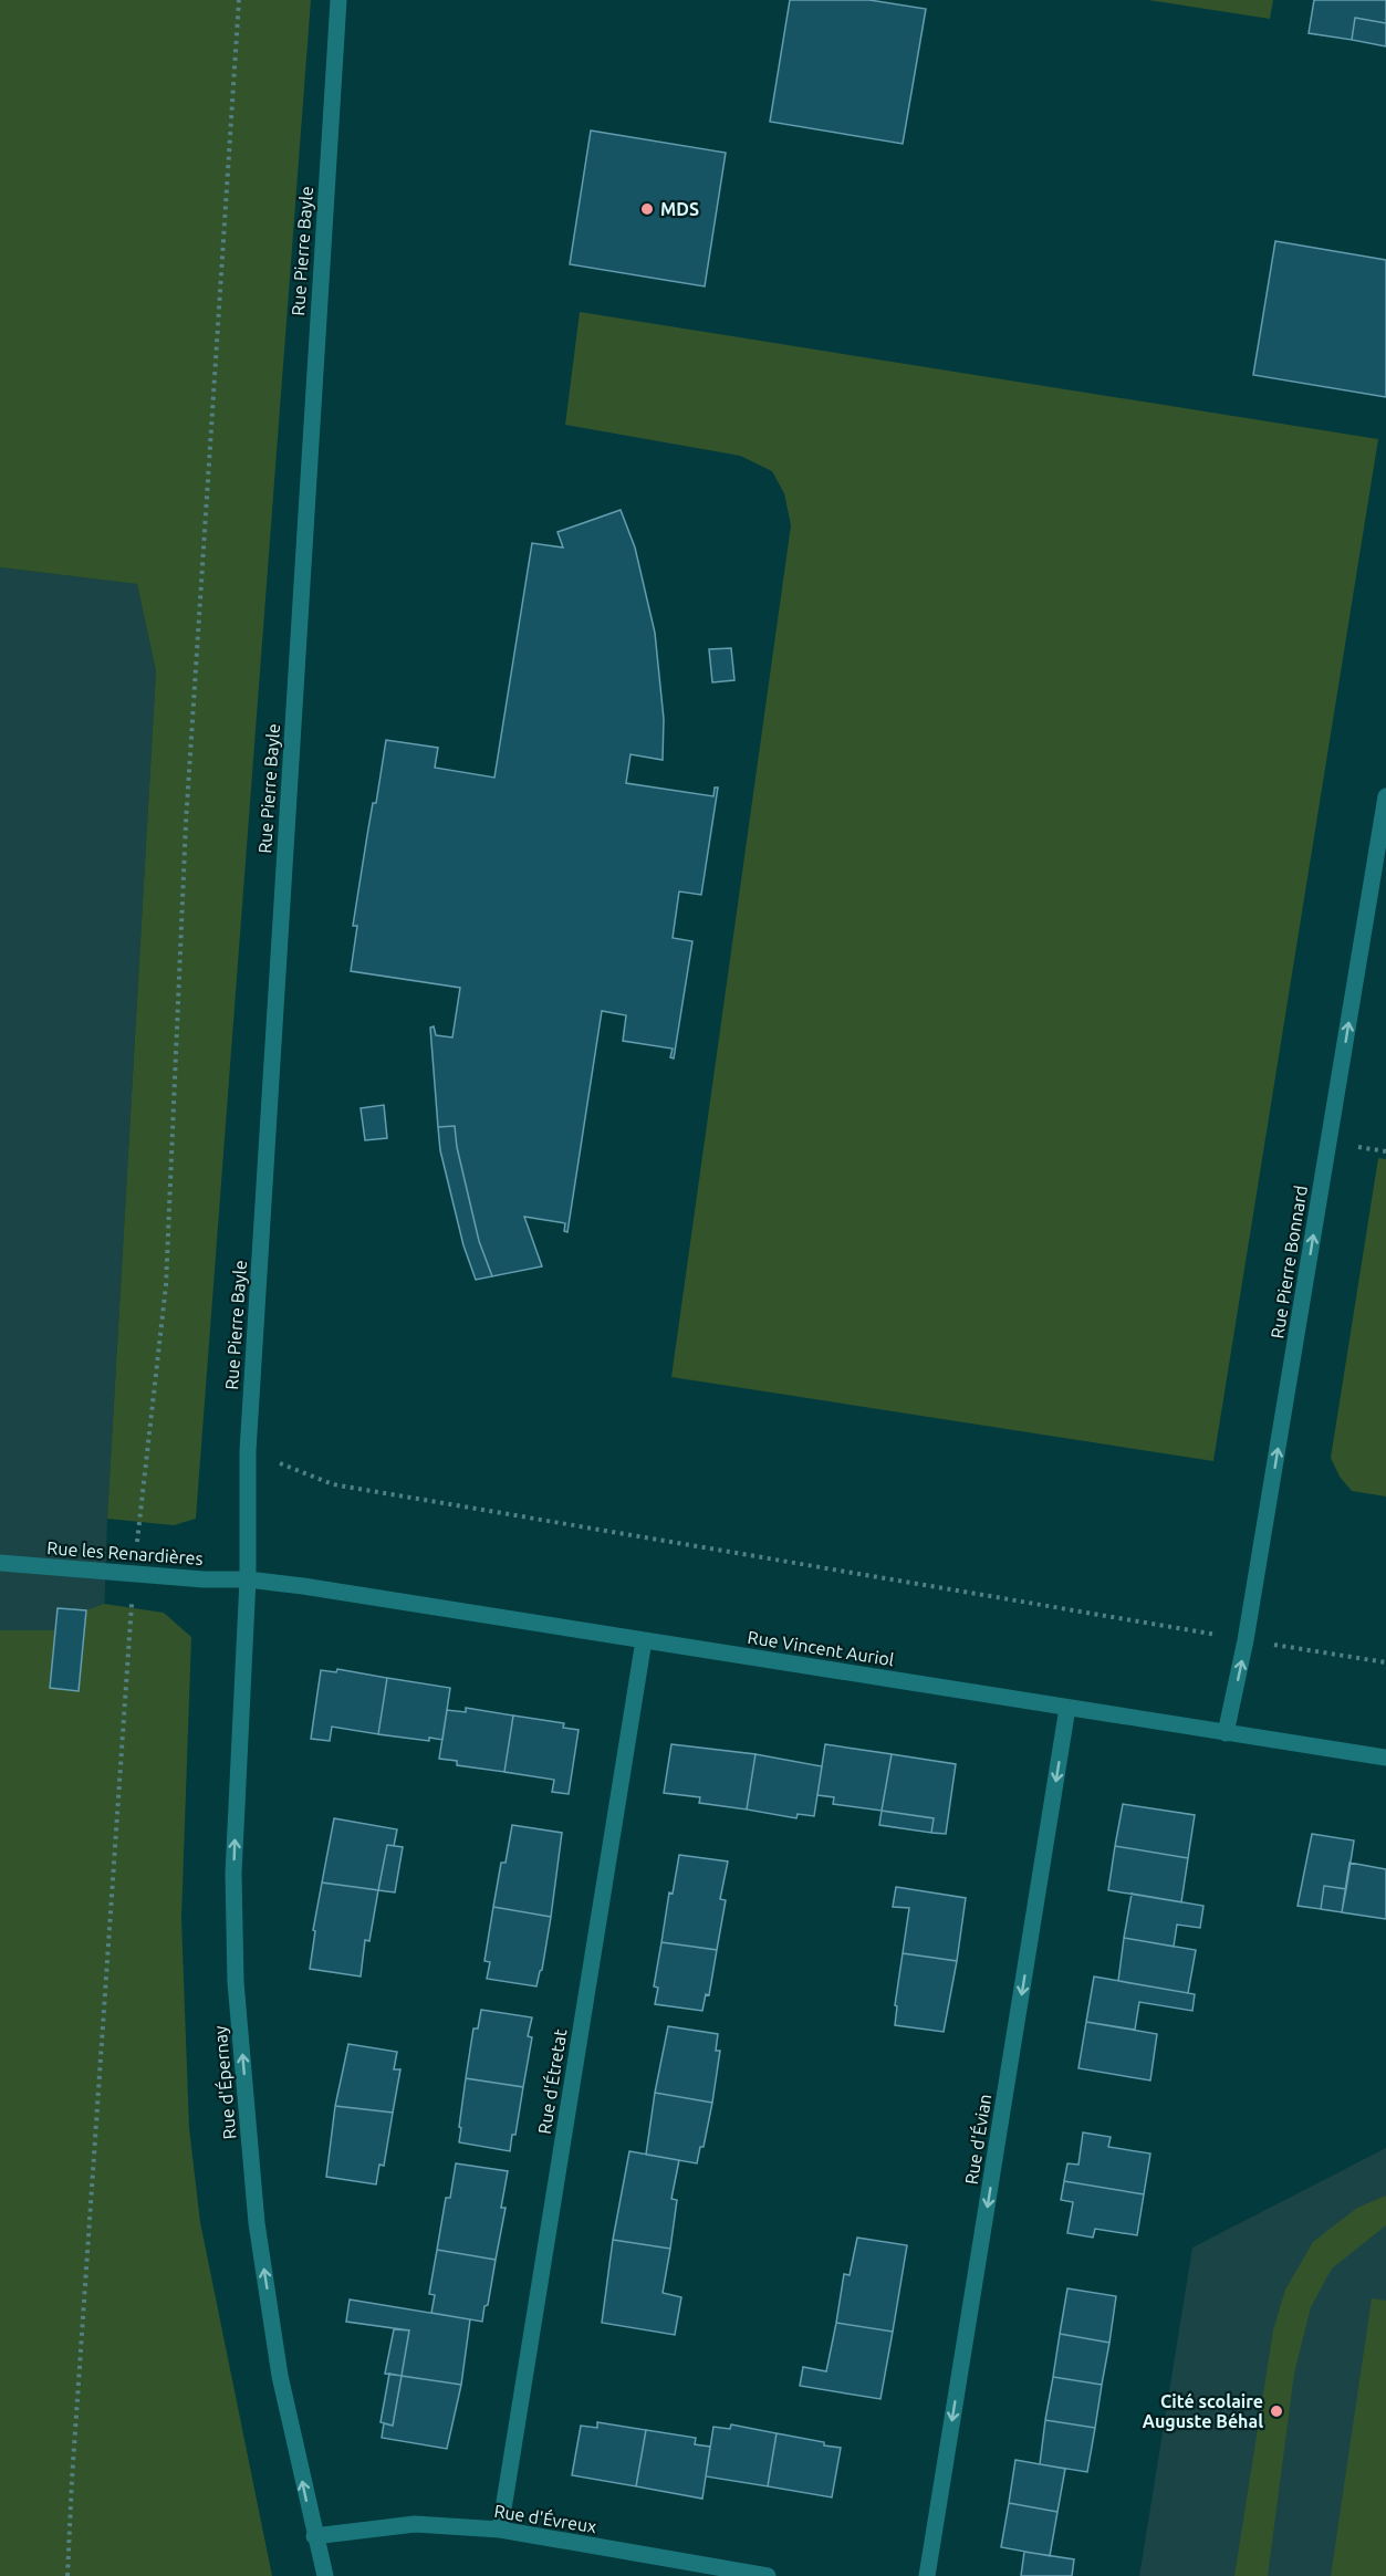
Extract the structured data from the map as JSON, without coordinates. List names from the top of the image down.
{
  "streets": {
    "street": [
      "Rue Pierre Bayle",
      "Rue Pierre Bonnard",
      "Rue les Renardières",
      "Rue Vincent Auriol",
      "Rue d'Étretat",
      "Rue d'Épernay",
      "Rue d'Évian",
      "Rue d'Évreux"
    ]
  },
  "crossings": [
    ["Rue Pierre Bayle", "Rue les Renardières"],
    ["Rue Pierre Bayle", "Rue Vincent Auriol"],
    ["Rue Pierre Bayle", "Rue d'Épernay"],
    ["Rue Pierre Bonnard", "Rue Vincent Auriol"],
    ["Rue les Renardières", "Rue Vincent Auriol"],
    ["Rue les Renardières", "Rue d'Épernay"],
    ["Rue Vincent Auriol", "Rue d'Étretat"],
    ["Rue Vincent Auriol", "Rue d'Épernay"],
    ["Rue Vincent Auriol", "Rue d'Évian"],
    ["Rue d'Étretat", "Rue d'Évreux"],
    ["Rue d'Épernay", "Rue d'Évreux"]
  ],
  "one_way": ["Rue Pierre Bonnard", "Rue d'Épernay", "Rue d'Évian"],
  "places": ["MDS", "Cité scolaire Auguste Béhal"]
}
